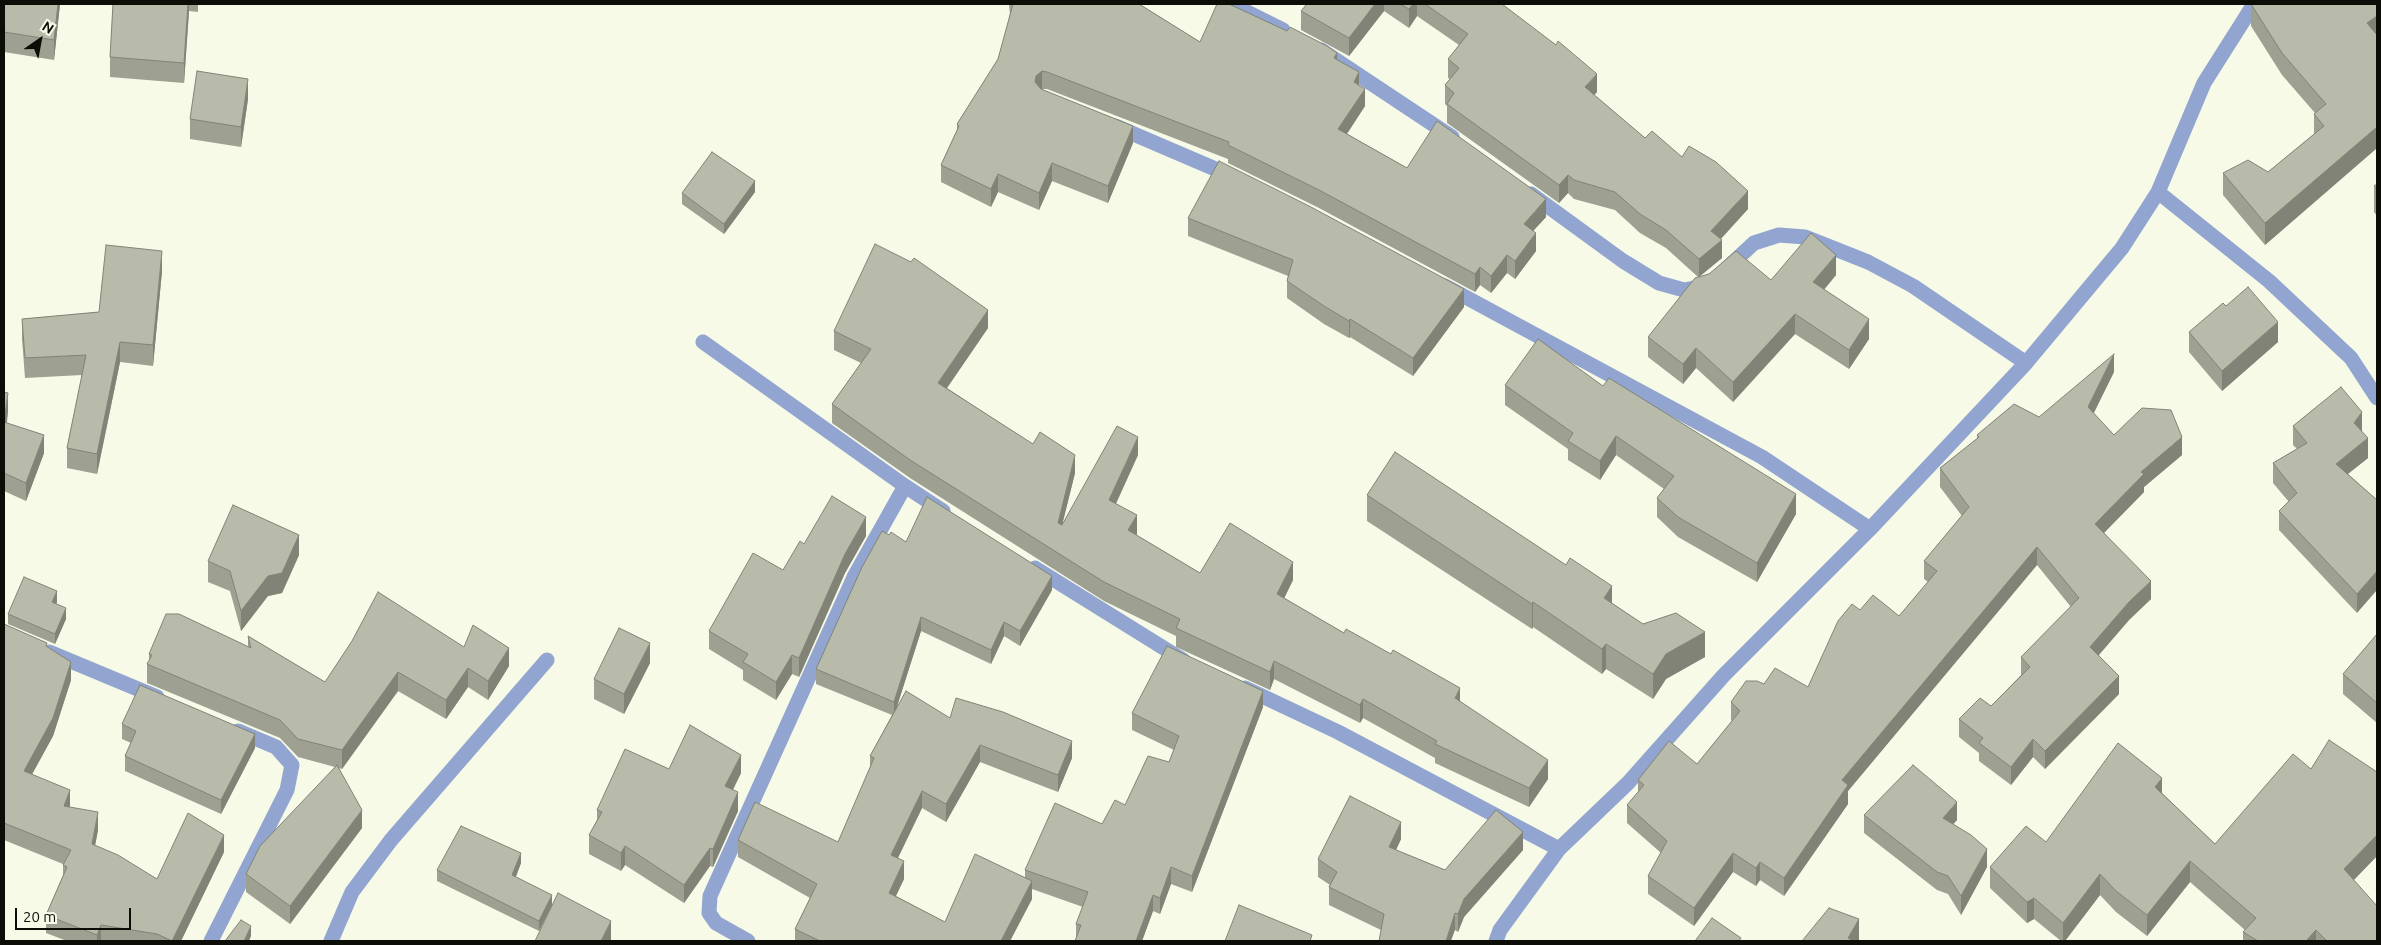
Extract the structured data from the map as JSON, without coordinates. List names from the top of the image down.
{
  "scale_bar": "20 m",
  "north": "top right"
}
